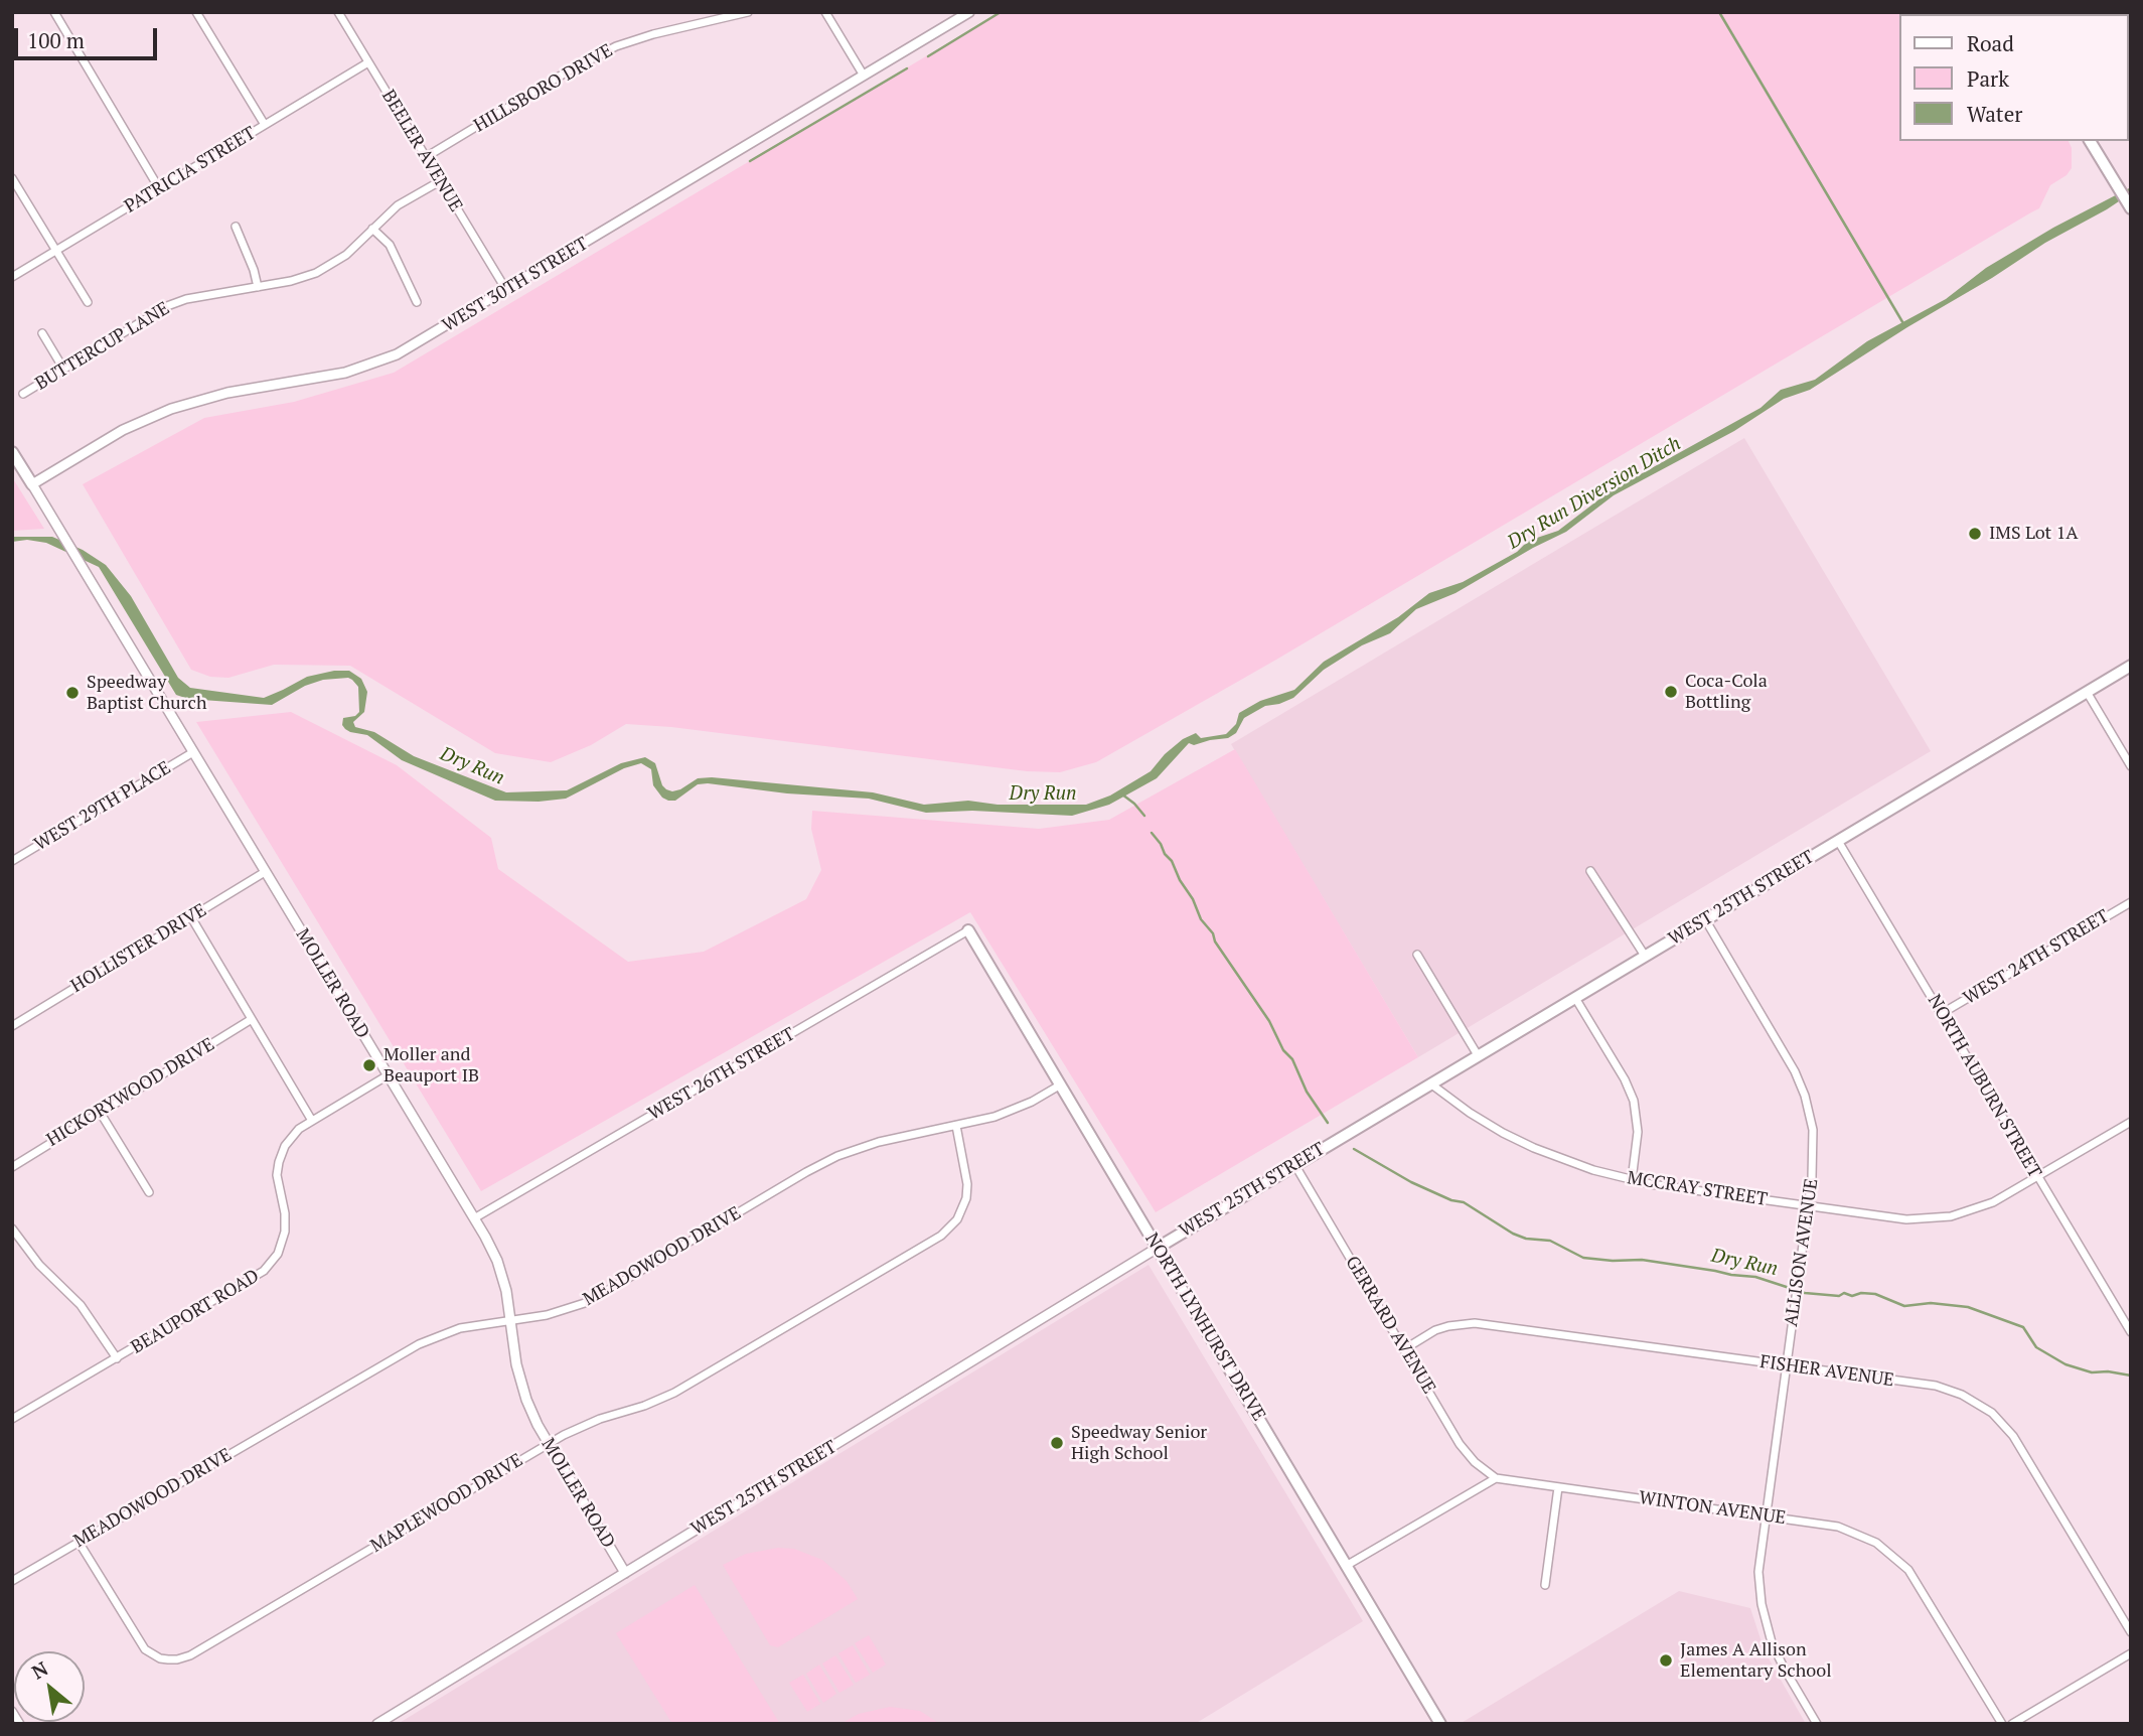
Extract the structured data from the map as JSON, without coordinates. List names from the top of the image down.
{
  "streets": {
    "main road": ["WEST 25TH STREET", "MOLLER ROAD", "NORTH LYNHURST DRIVE"],
    "street": [
      "HILLSBORO DRIVE",
      "BEELER AVENUE",
      "PATRICIA STREET",
      "WEST 30TH STREET",
      "BUTTERCUP LANE",
      "WEST 29TH PLACE",
      "HOLLISTER DRIVE",
      "WEST 24TH STREET",
      "WEST 26TH STREET",
      "NORTH AUBURN STREET",
      "HICKORYWOOD DRIVE",
      "MCCRAY STREET",
      "ALLISON AVENUE",
      "MEADOWOOD DRIVE",
      "BEAUPORT ROAD",
      "GERRARD AVENUE",
      "FISHER AVENUE",
      "MAPLEWOOD DRIVE",
      "WINTON AVENUE"
    ]
  },
  "crossings": [
    ["HILLSBORO DRIVE", "BEELER AVENUE"],
    ["BEELER AVENUE", "PATRICIA STREET"],
    ["BEELER AVENUE", "WEST 30TH STREET"],
    ["BEELER AVENUE", "BUTTERCUP LANE"],
    ["WEST 30TH STREET", "MOLLER ROAD"],
    ["WEST 29TH PLACE", "MOLLER ROAD"],
    ["WEST 25TH STREET", "MOLLER ROAD"],
    ["WEST 25TH STREET", "NORTH AUBURN STREET"],
    ["WEST 25TH STREET", "MCCRAY STREET"],
    ["WEST 25TH STREET", "ALLISON AVENUE"],
    ["WEST 25TH STREET", "GERRARD AVENUE"],
    ["WEST 25TH STREET", "NORTH LYNHURST DRIVE"],
    ["HOLLISTER DRIVE", "MOLLER ROAD"],
    ["WEST 24TH STREET", "NORTH AUBURN STREET"],
    ["MOLLER ROAD", "WEST 26TH STREET"],
    ["MOLLER ROAD", "MEADOWOOD DRIVE"],
    ["MOLLER ROAD", "BEAUPORT ROAD"],
    ["MOLLER ROAD", "MAPLEWOOD DRIVE"],
    ["WEST 26TH STREET", "NORTH LYNHURST DRIVE"],
    ["NORTH AUBURN STREET", "MCCRAY STREET"],
    ["MCCRAY STREET", "ALLISON AVENUE"],
    ["ALLISON AVENUE", "FISHER AVENUE"],
    ["ALLISON AVENUE", "WINTON AVENUE"],
    ["MEADOWOOD DRIVE", "NORTH LYNHURST DRIVE"],
    ["MEADOWOOD DRIVE", "MAPLEWOOD DRIVE"],
    ["GERRARD AVENUE", "FISHER AVENUE"],
    ["GERRARD AVENUE", "WINTON AVENUE"]
  ],
  "water": ["Dry Run Diversion Ditch", "Dry Run"],
  "places": [
    "IMS Lot 1A",
    "Coca-Cola Bottling",
    "Speedway Baptist Church",
    "Moller and Beauport IB",
    "Speedway Senior High School",
    "James A Allison Elementary School"
  ],
  "legend": ["Road", "Park", "Water"],
  "scale_bar": "100 m",
  "north": "top left"
}
